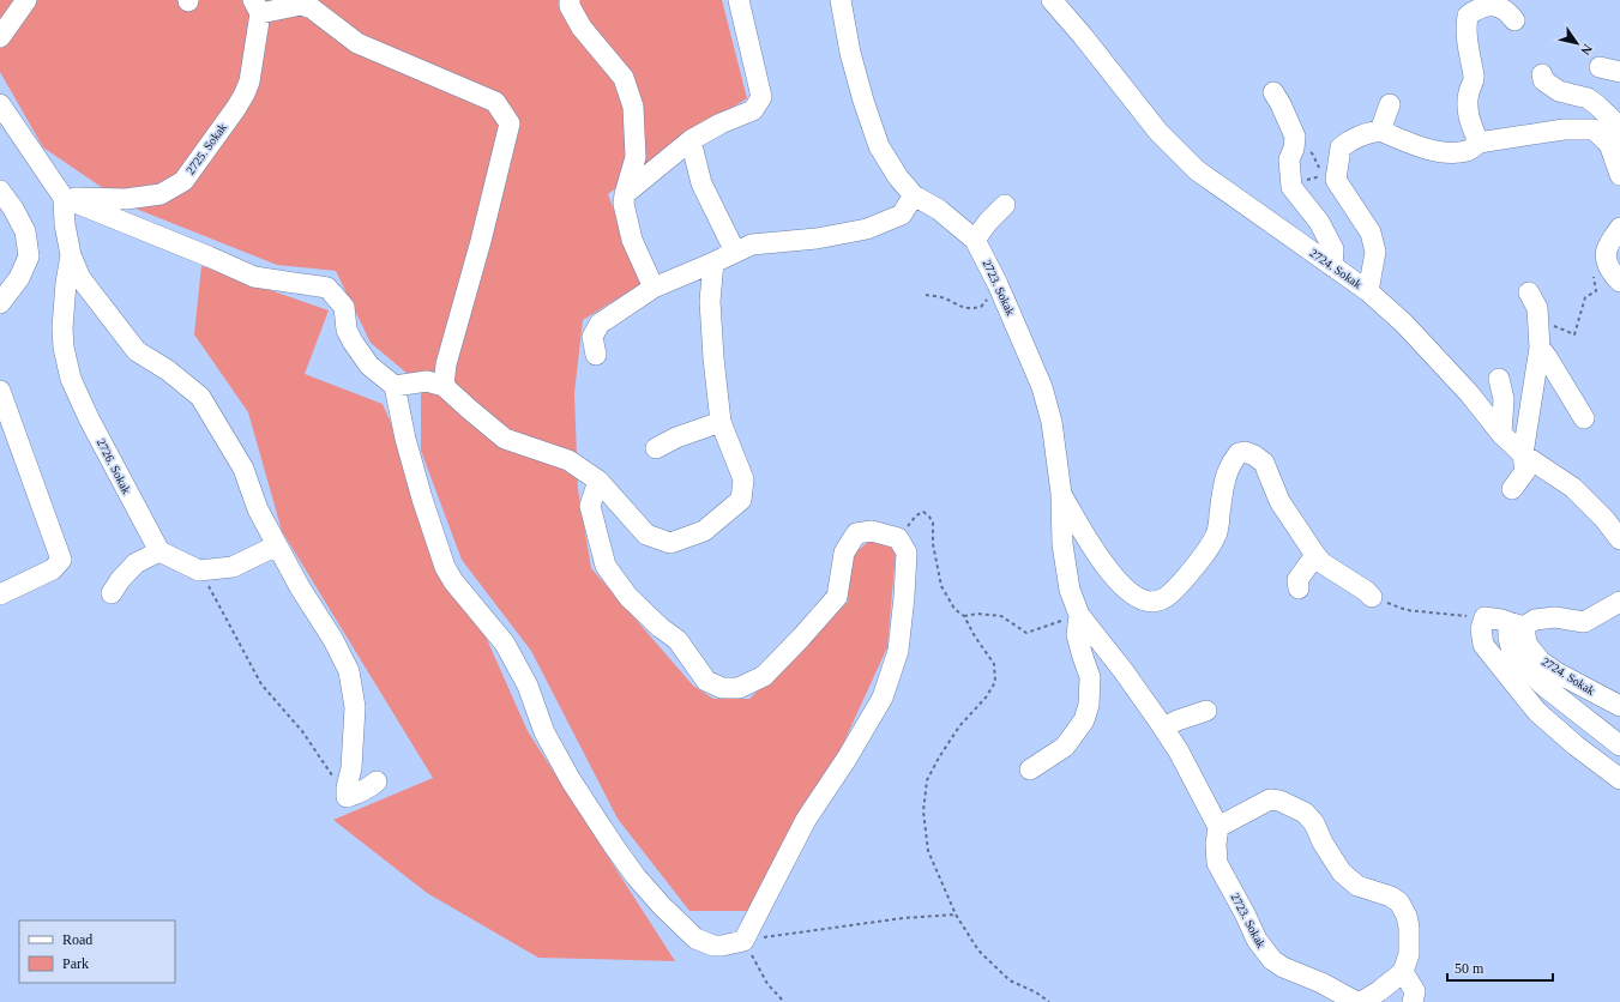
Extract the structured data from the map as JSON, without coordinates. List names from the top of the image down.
{
  "streets": {
    "street": [
      "2725. Sokak",
      "2724. Sokak",
      "2723. Sokak",
      "2726. Sokak"
    ]
  },
  "crossings": [
    ["2725. Sokak", "2726. Sokak"]
  ],
  "legend": ["Road", "Park"],
  "scale_bar": "50 m",
  "north": "bottom right"
}
